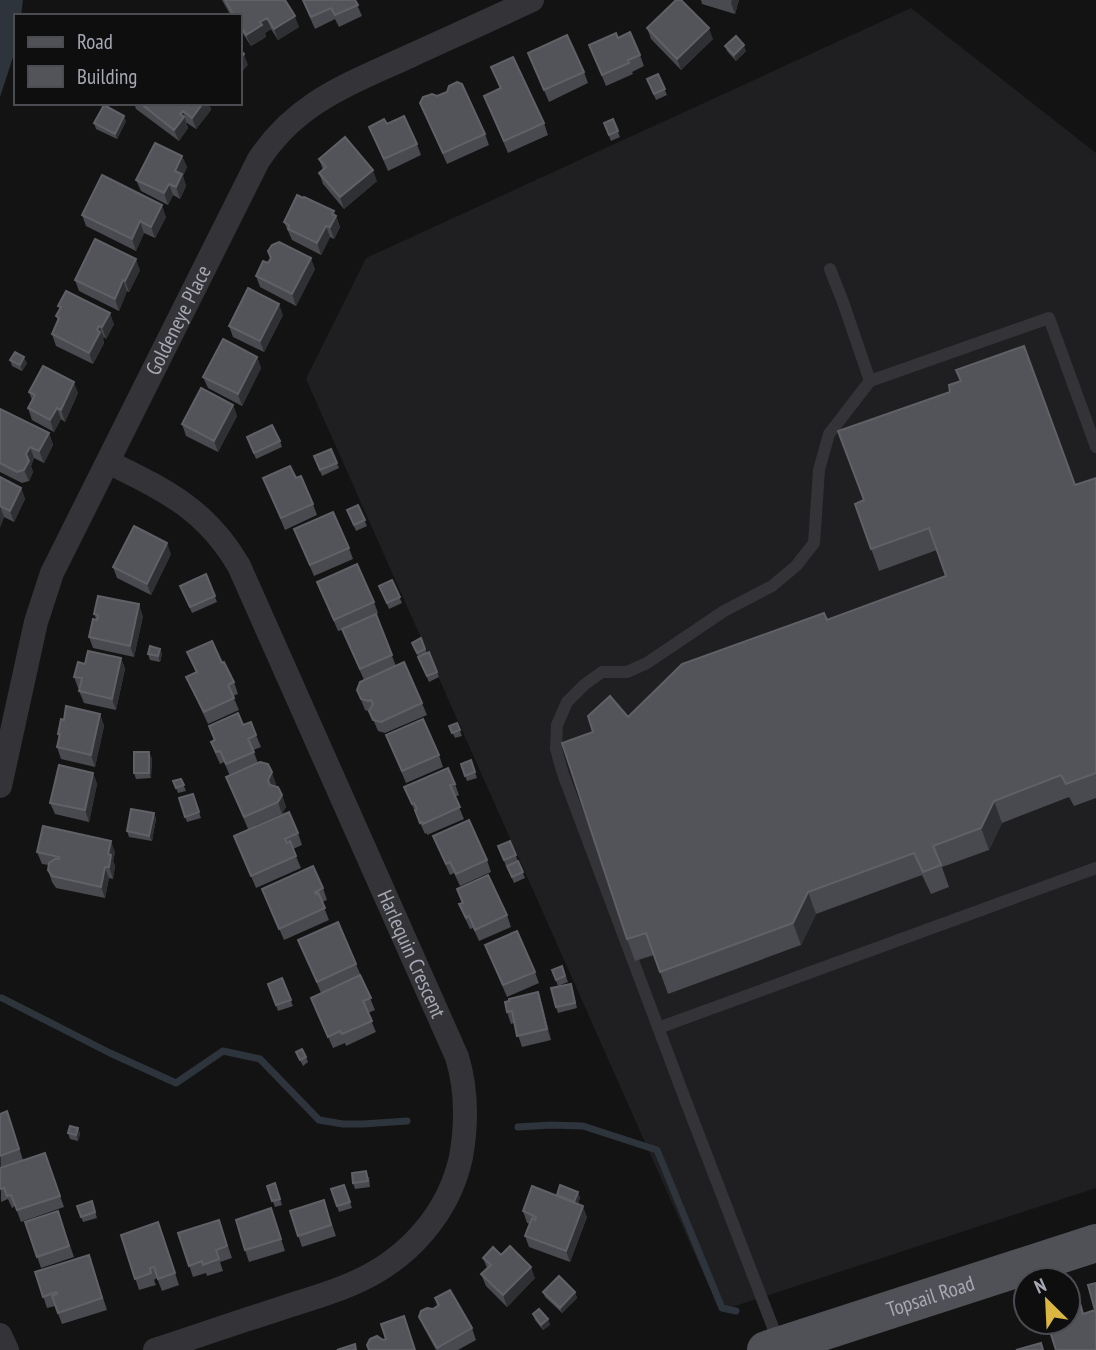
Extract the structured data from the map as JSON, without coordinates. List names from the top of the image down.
{
  "streets": {
    "main road": ["Topsail Road"],
    "street": ["Goldeneye Place", "Harlequin Crescent"]
  },
  "crossings": [
    ["Goldeneye Place", "Harlequin Crescent"]
  ],
  "legend": ["Road", "Building"],
  "north": "top left"
}
